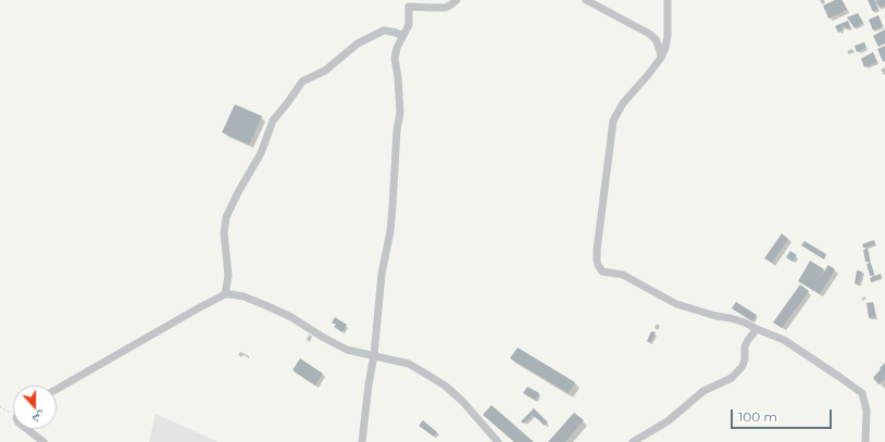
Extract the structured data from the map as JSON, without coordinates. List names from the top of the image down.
{
  "scale_bar": "100 m",
  "north": "bottom"
}
